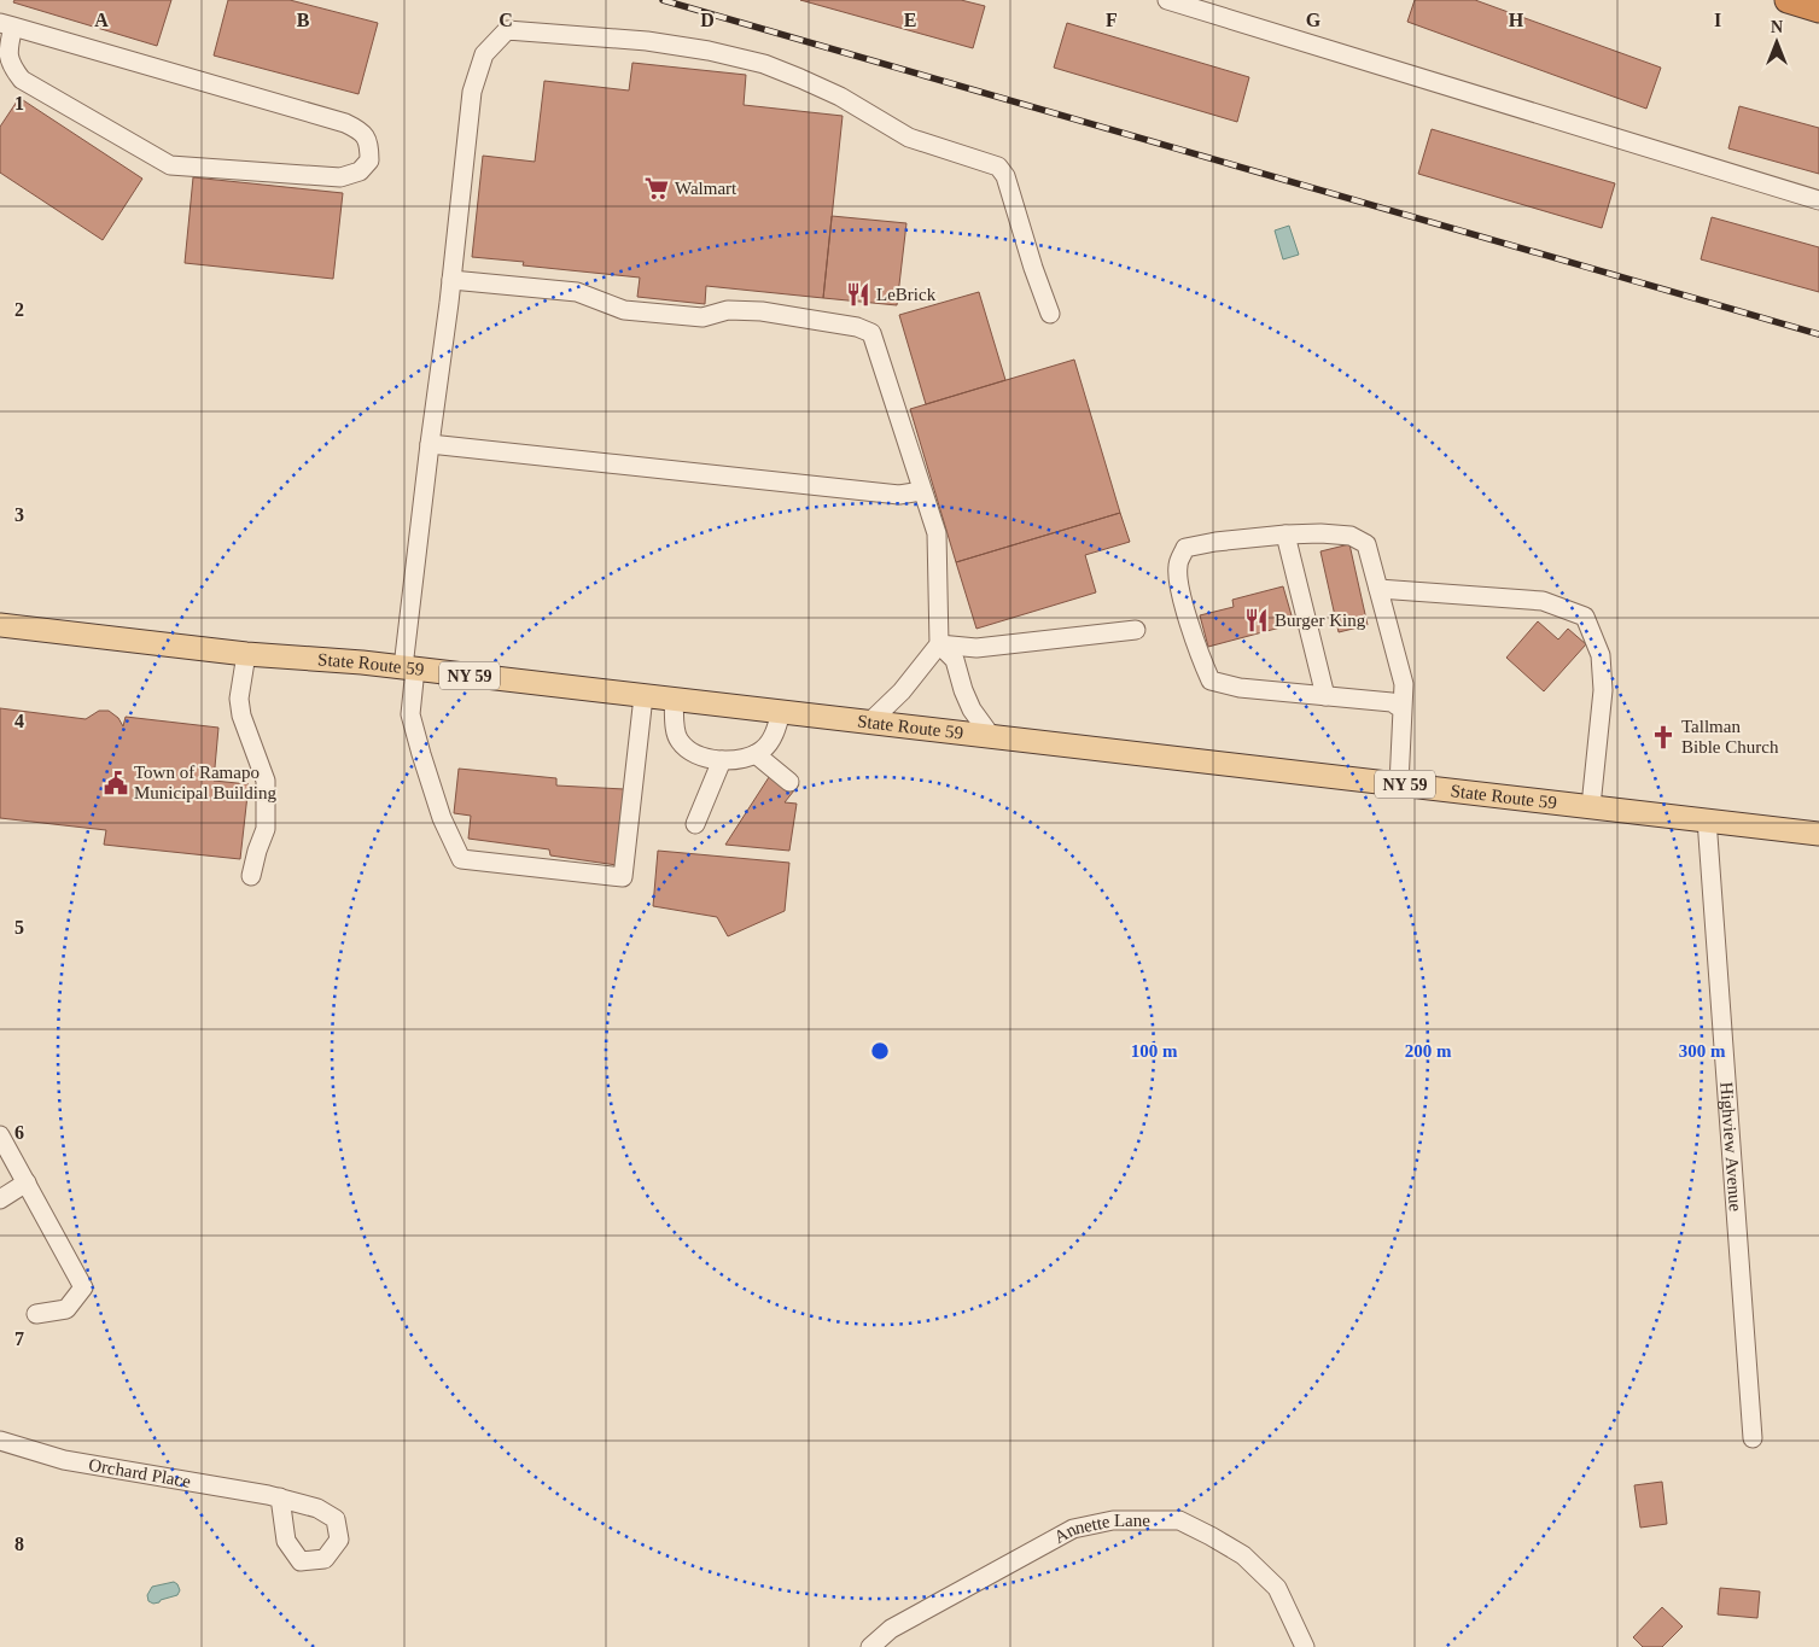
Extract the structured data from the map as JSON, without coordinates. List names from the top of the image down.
{
  "streets": {
    "main road": ["State Route 59", "NY 59"],
    "street": ["Highview Avenue", "Orchard Place", "Annette Lane"]
  },
  "crossings": [
    ["State Route 59", "Highview Avenue"]
  ],
  "places": {
    "supermarket": ["Walmart"],
    "restaurant": ["LeBrick", "Burger King"],
    "church": ["Tallman Bible Church"],
    "public building": ["Town of Ramapo Municipal Building"]
  },
  "north": "top",
  "grid": {
    "columns": [
      "A",
      "B",
      "C",
      "D",
      "E",
      "F",
      "G",
      "H",
      "I"
    ],
    "rows": [
      "1",
      "2",
      "3",
      "4",
      "5",
      "6",
      "7",
      "8"
    ]
  },
  "rings": ["100 m", "200 m", "300 m"]
}
